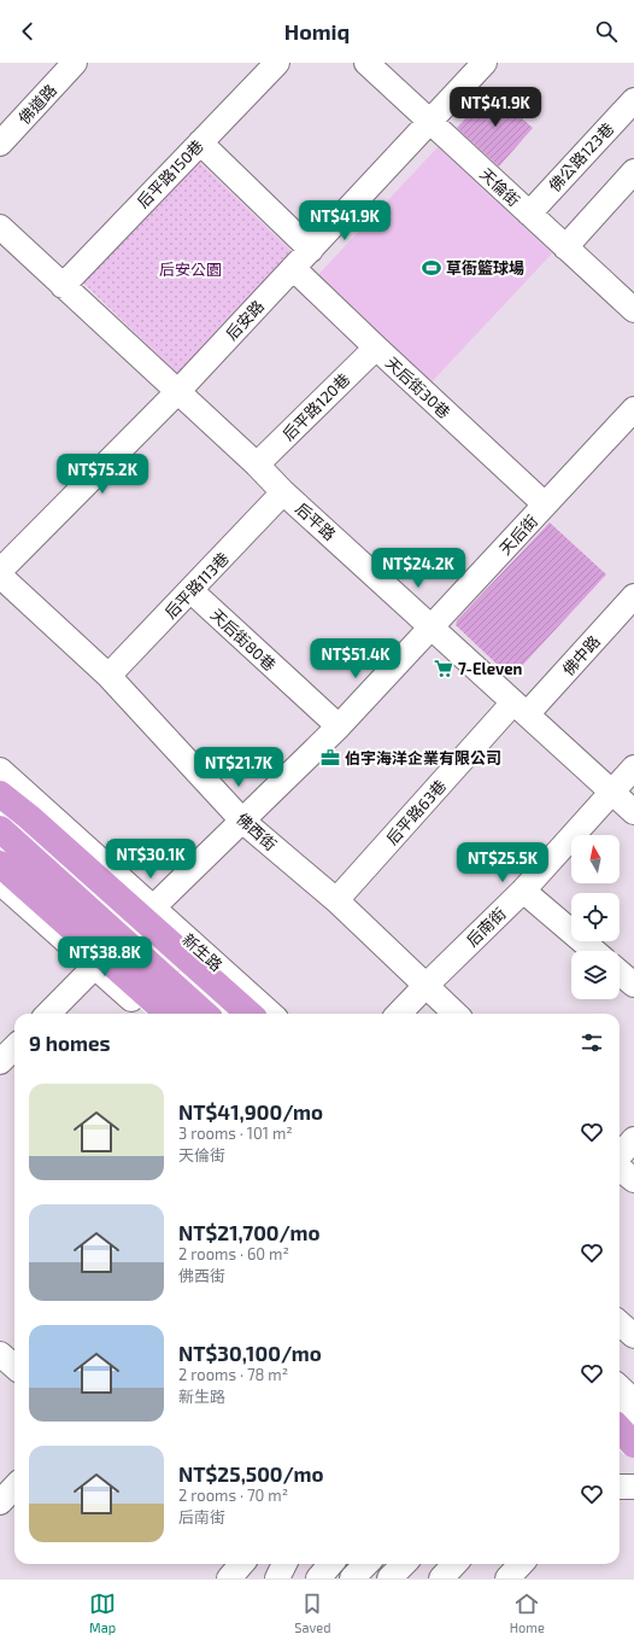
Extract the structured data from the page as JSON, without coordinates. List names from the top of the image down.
{
  "streets": {
    "street": [
      "佛道路",
      "佛公路123巷",
      "后平路150巷",
      "天倫街",
      "后安路",
      "天后街30巷",
      "后平路120巷",
      "后平路",
      "天后街",
      "后平路113巷",
      "天后街80巷",
      "佛中路",
      "后平路63巷",
      "佛西街",
      "后南街",
      "新生路"
    ]
  },
  "crossings": [
    ["佛公路123巷", "天倫街"],
    ["后平路150巷", "后平路"],
    ["天倫街", "后安路"],
    ["后安路", "天后街30巷"],
    ["后安路", "后平路"],
    ["天后街30巷", "后平路120巷"],
    ["天后街30巷", "天后街"],
    ["后平路120巷", "后平路"],
    ["后平路", "天后街"],
    ["后平路", "后平路113巷"],
    ["后平路", "佛中路"],
    ["后平路", "后平路63巷"],
    ["后平路", "后南街"],
    ["天后街", "天后街80巷"],
    ["天后街", "佛西街"],
    ["天后街", "新生路"],
    ["后平路113巷", "天后街80巷"],
    ["后平路113巷", "佛西街"],
    ["佛中路", "后平路63巷"],
    ["后平路63巷", "佛西街"],
    ["佛西街", "后南街"]
  ],
  "parks": ["后安公園"],
  "places": {
    "sports": ["草衙籃球場"],
    "supermarket": ["7-Eleven"],
    "office": ["伯宇海洋企業有限公司"]
  },
  "north": "top",
  "page": {
    "header": "Homiq",
    "price": [
      "NT$41.9K",
      "NT$41.9K",
      "NT$75.2K",
      "NT$24.2K",
      "NT$51.4K",
      "NT$21.7K",
      "NT$30.1K",
      "NT$25.5K",
      "NT$38.8K"
    ],
    "heading": "9 homes",
    "list": [
      {
        "name": "NT$41,900/mo",
        "note": "3 rooms · 101 m² · 天倫街"
      },
      {
        "name": "NT$21,700/mo",
        "note": "2 rooms · 60 m² · 佛西街"
      },
      {
        "name": "NT$30,100/mo",
        "note": "2 rooms · 78 m² · 新生路"
      },
      {
        "name": "NT$25,500/mo",
        "note": "2 rooms · 70 m² · 后南街"
      }
    ],
    "tabs": ["Map", "Saved", "Home"]
  }
}
